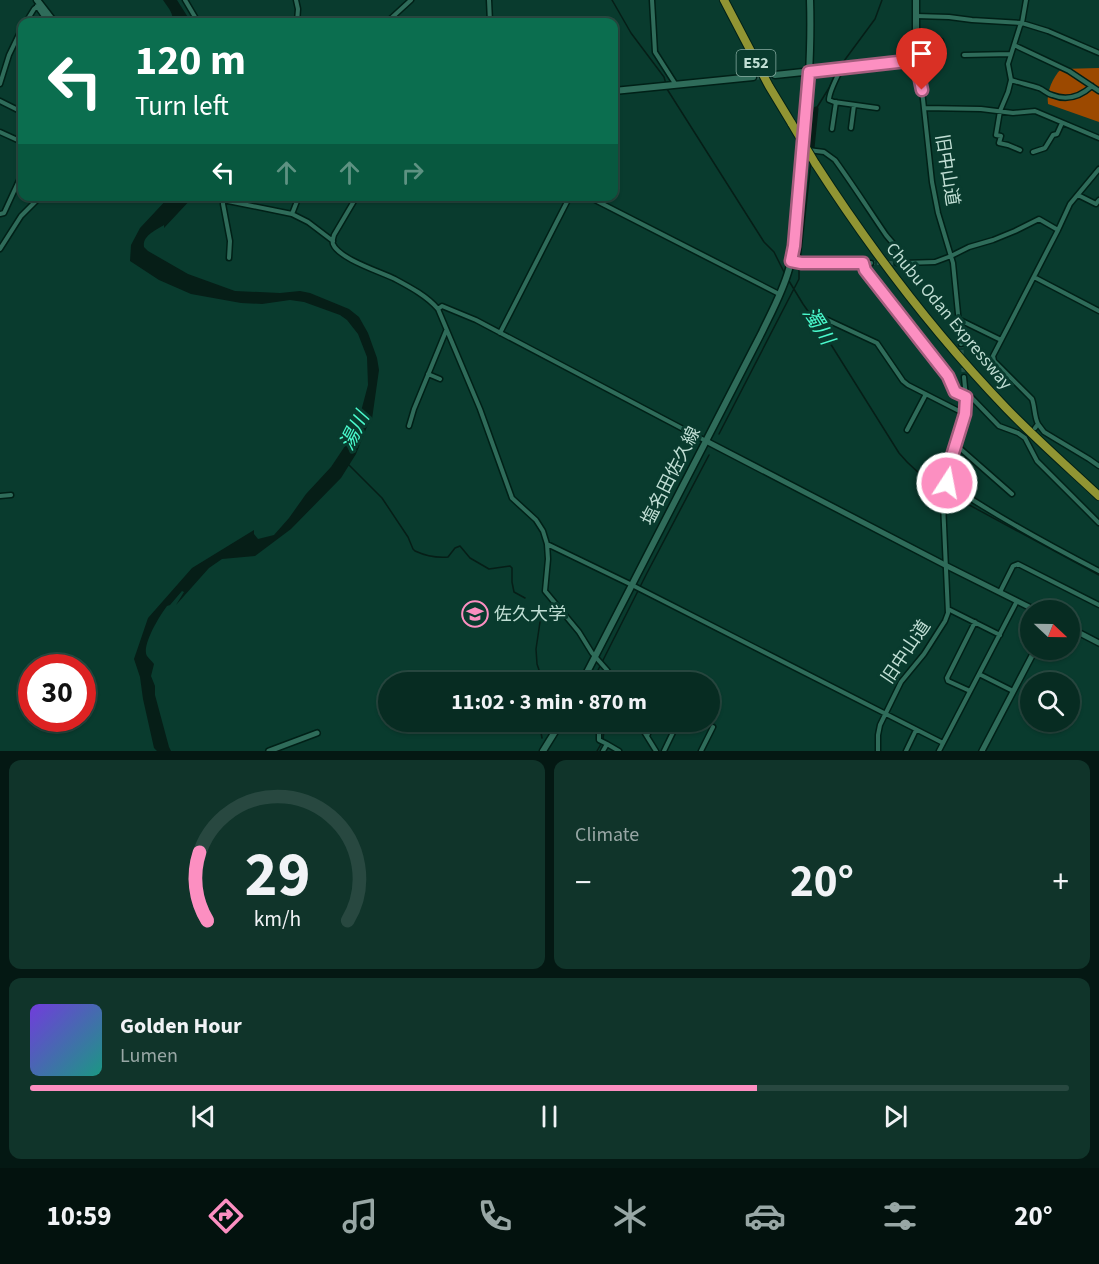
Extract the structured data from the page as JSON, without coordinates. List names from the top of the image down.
{
  "streets": {
    "highway": ["E52", "Chubu Odan Expressway"],
    "main road": ["旧中山道", "塩名田佐久線"]
  },
  "water": ["濁川", "湯川"],
  "places": {
    "school or university": ["佐久大学"]
  },
  "north": "right",
  "page": {
    "turn": ["120 m", "Turn left"],
    "limit": "30",
    "trip": "11:02 · 3 min · 870 m",
    "tile": "Climate",
    "heat": ["−", "20°", "+"],
    "song": ["Golden Hour", "Lumen"],
    "tabs": ["10:59", "20°"],
    "gauge": ["29", "km/h"]
  }
}
